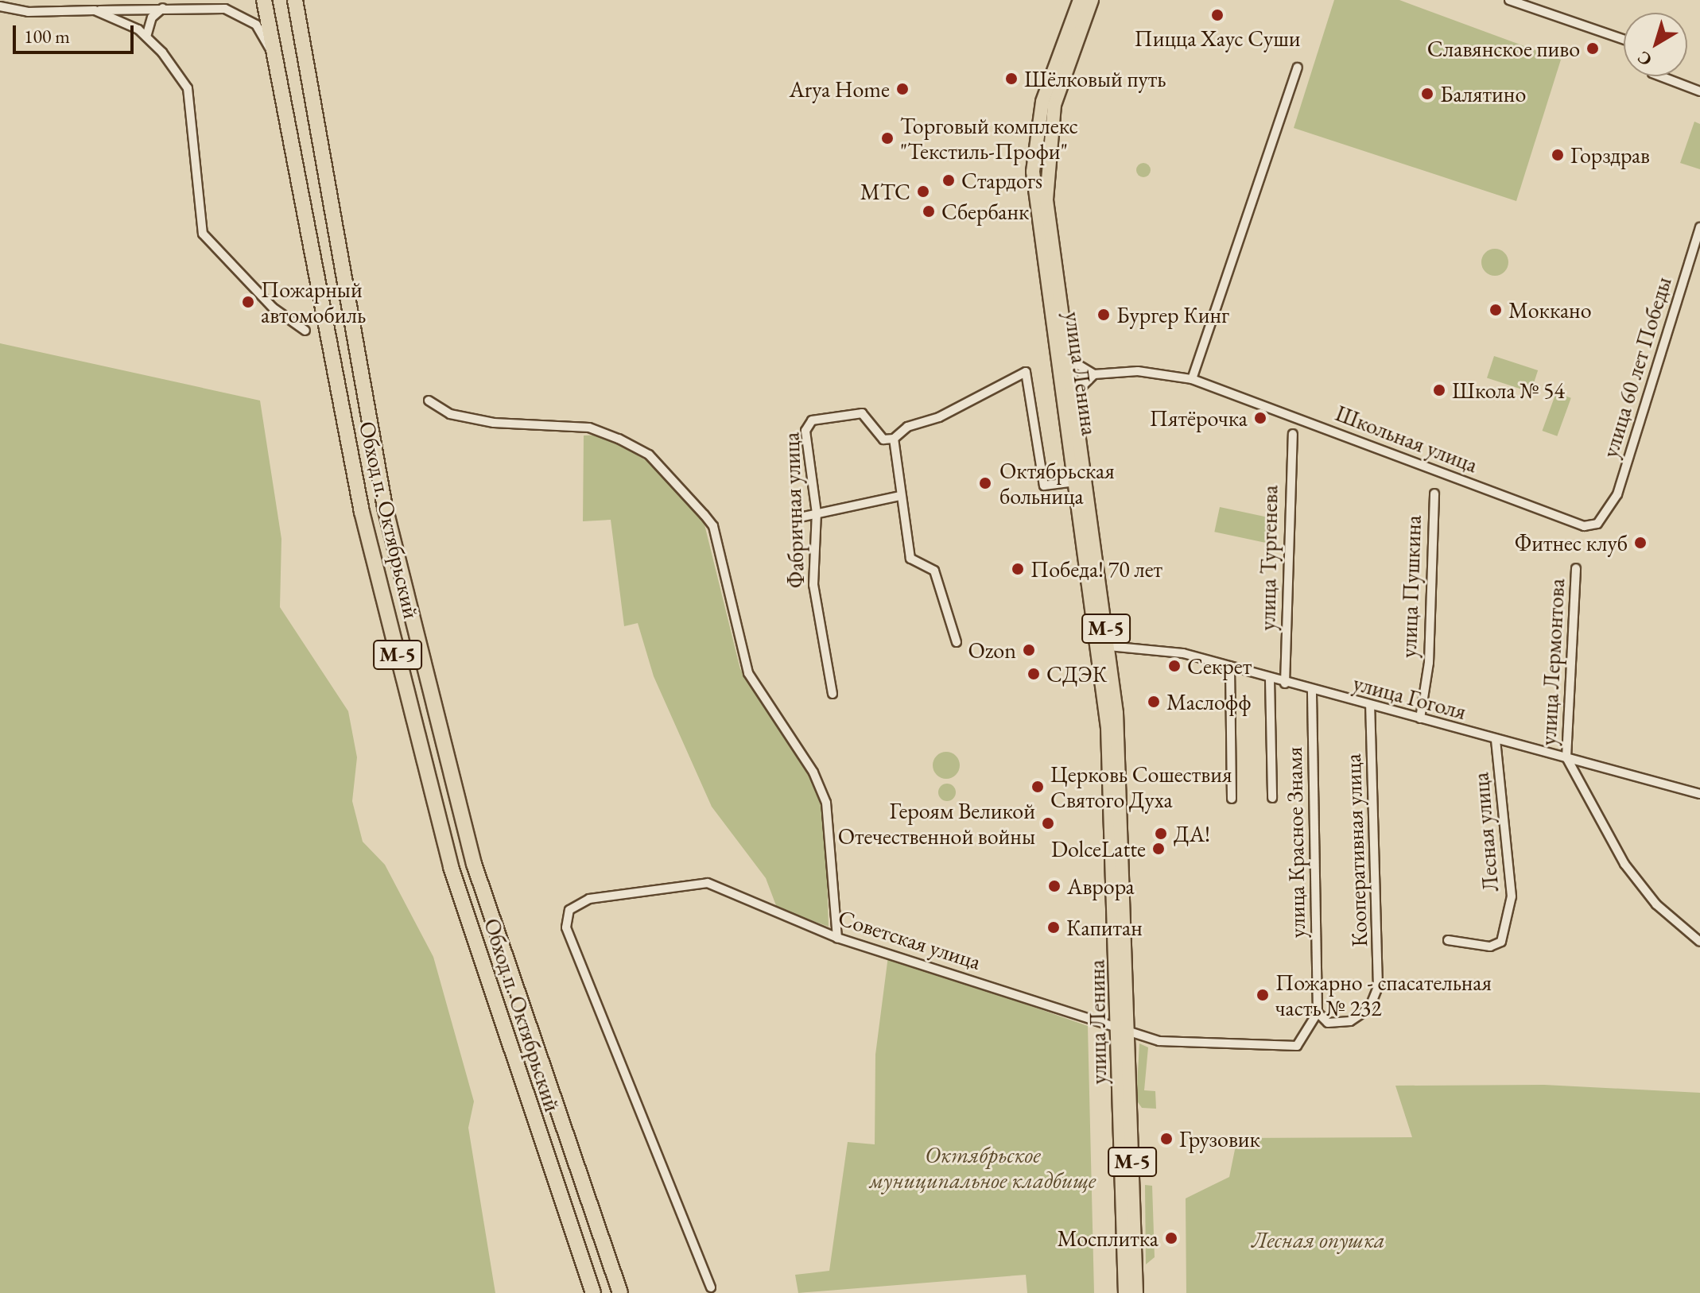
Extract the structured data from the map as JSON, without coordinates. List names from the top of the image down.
{
  "streets": {
    "highway": ["Обход п. Октябрьский", "М-5"],
    "main road": ["улица Ленина"],
    "street": [
      "улица 60 лет Победы",
      "Школьная улица",
      "Фабричная улица",
      "улица Тургенева",
      "улица Пушкина",
      "улица Лермонтова",
      "улица Гоголя",
      "Лесная улица",
      "улица Красное Знамя",
      "Кооперативная улица",
      "Советская улица"
    ]
  },
  "crossings": [
    ["улица 60 лет Победы", "Школьная улица"],
    ["улица Ленина", "улица Гоголя"],
    ["улица Ленина", "Советская улица"],
    ["улица Тургенева", "улица Гоголя"],
    ["улица Пушкина", "улица Гоголя"],
    ["улица Лермонтова", "улица Гоголя"],
    ["улица Гоголя", "Лесная улица"],
    ["улица Гоголя", "улица Красное Знамя"],
    ["улица Гоголя", "Кооперативная улица"],
    ["улица Красное Знамя", "Кооперативная улица"]
  ],
  "parks": ["Октябрьское муниципальное кладбище", "Лесная опушка"],
  "places": [
    "Пицца Хаус Суши",
    "Славянское пиво",
    "Шёлковый путь",
    "Arya Home",
    "Балятино",
    "Торговый комплекс \"Текстиль-Профи\"",
    "Горздрав",
    "Стардогs",
    "МТС",
    "Сбербанк",
    "Пожарный автомобиль",
    "Моккано",
    "Бургер Кинг",
    "Школа № 54",
    "Пятёрочка",
    "Октябрьская больница",
    "Фитнес клуб",
    "Победа! 70 лет",
    "Ozon",
    "Секрет",
    "СДЭК",
    "Маслофф",
    "Церковь Сошествия Святого Духа",
    "Героям Великой Отечественной войны",
    "ДА!",
    "DolceLatte",
    "Аврора",
    "Капитан",
    "Пожарно - спасательная часть № 232",
    "Грузовик",
    "Мосплитка"
  ],
  "scale_bar": "100 m",
  "north": "bottom left"
}
